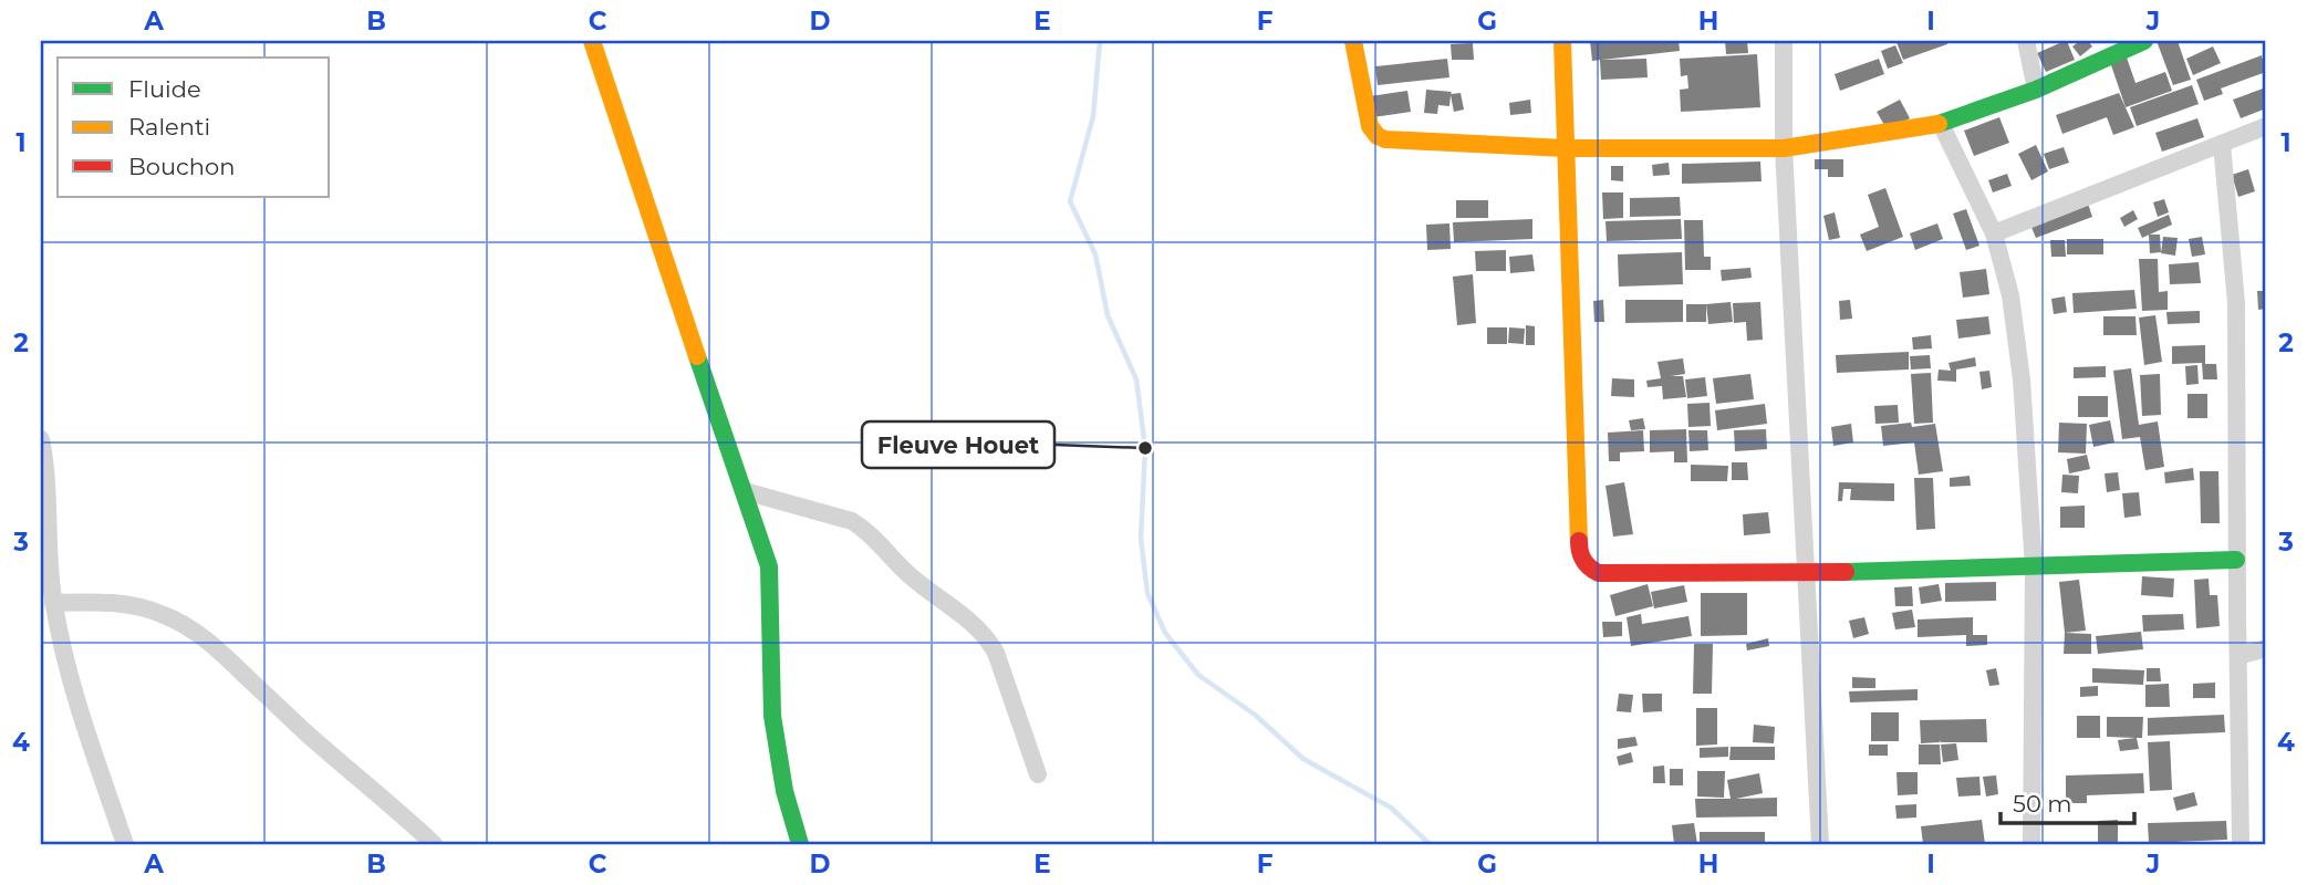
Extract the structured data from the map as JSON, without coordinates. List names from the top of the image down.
{
  "places": ["Fleuve Houet"],
  "legend": ["Fluide", "Ralenti", "Bouchon"],
  "scale_bar": "50 m",
  "grid": {
    "columns": [
      "A",
      "B",
      "C",
      "D",
      "E",
      "F",
      "G",
      "H",
      "I",
      "J"
    ],
    "rows": [
      "1",
      "2",
      "3",
      "4"
    ]
  }
}
